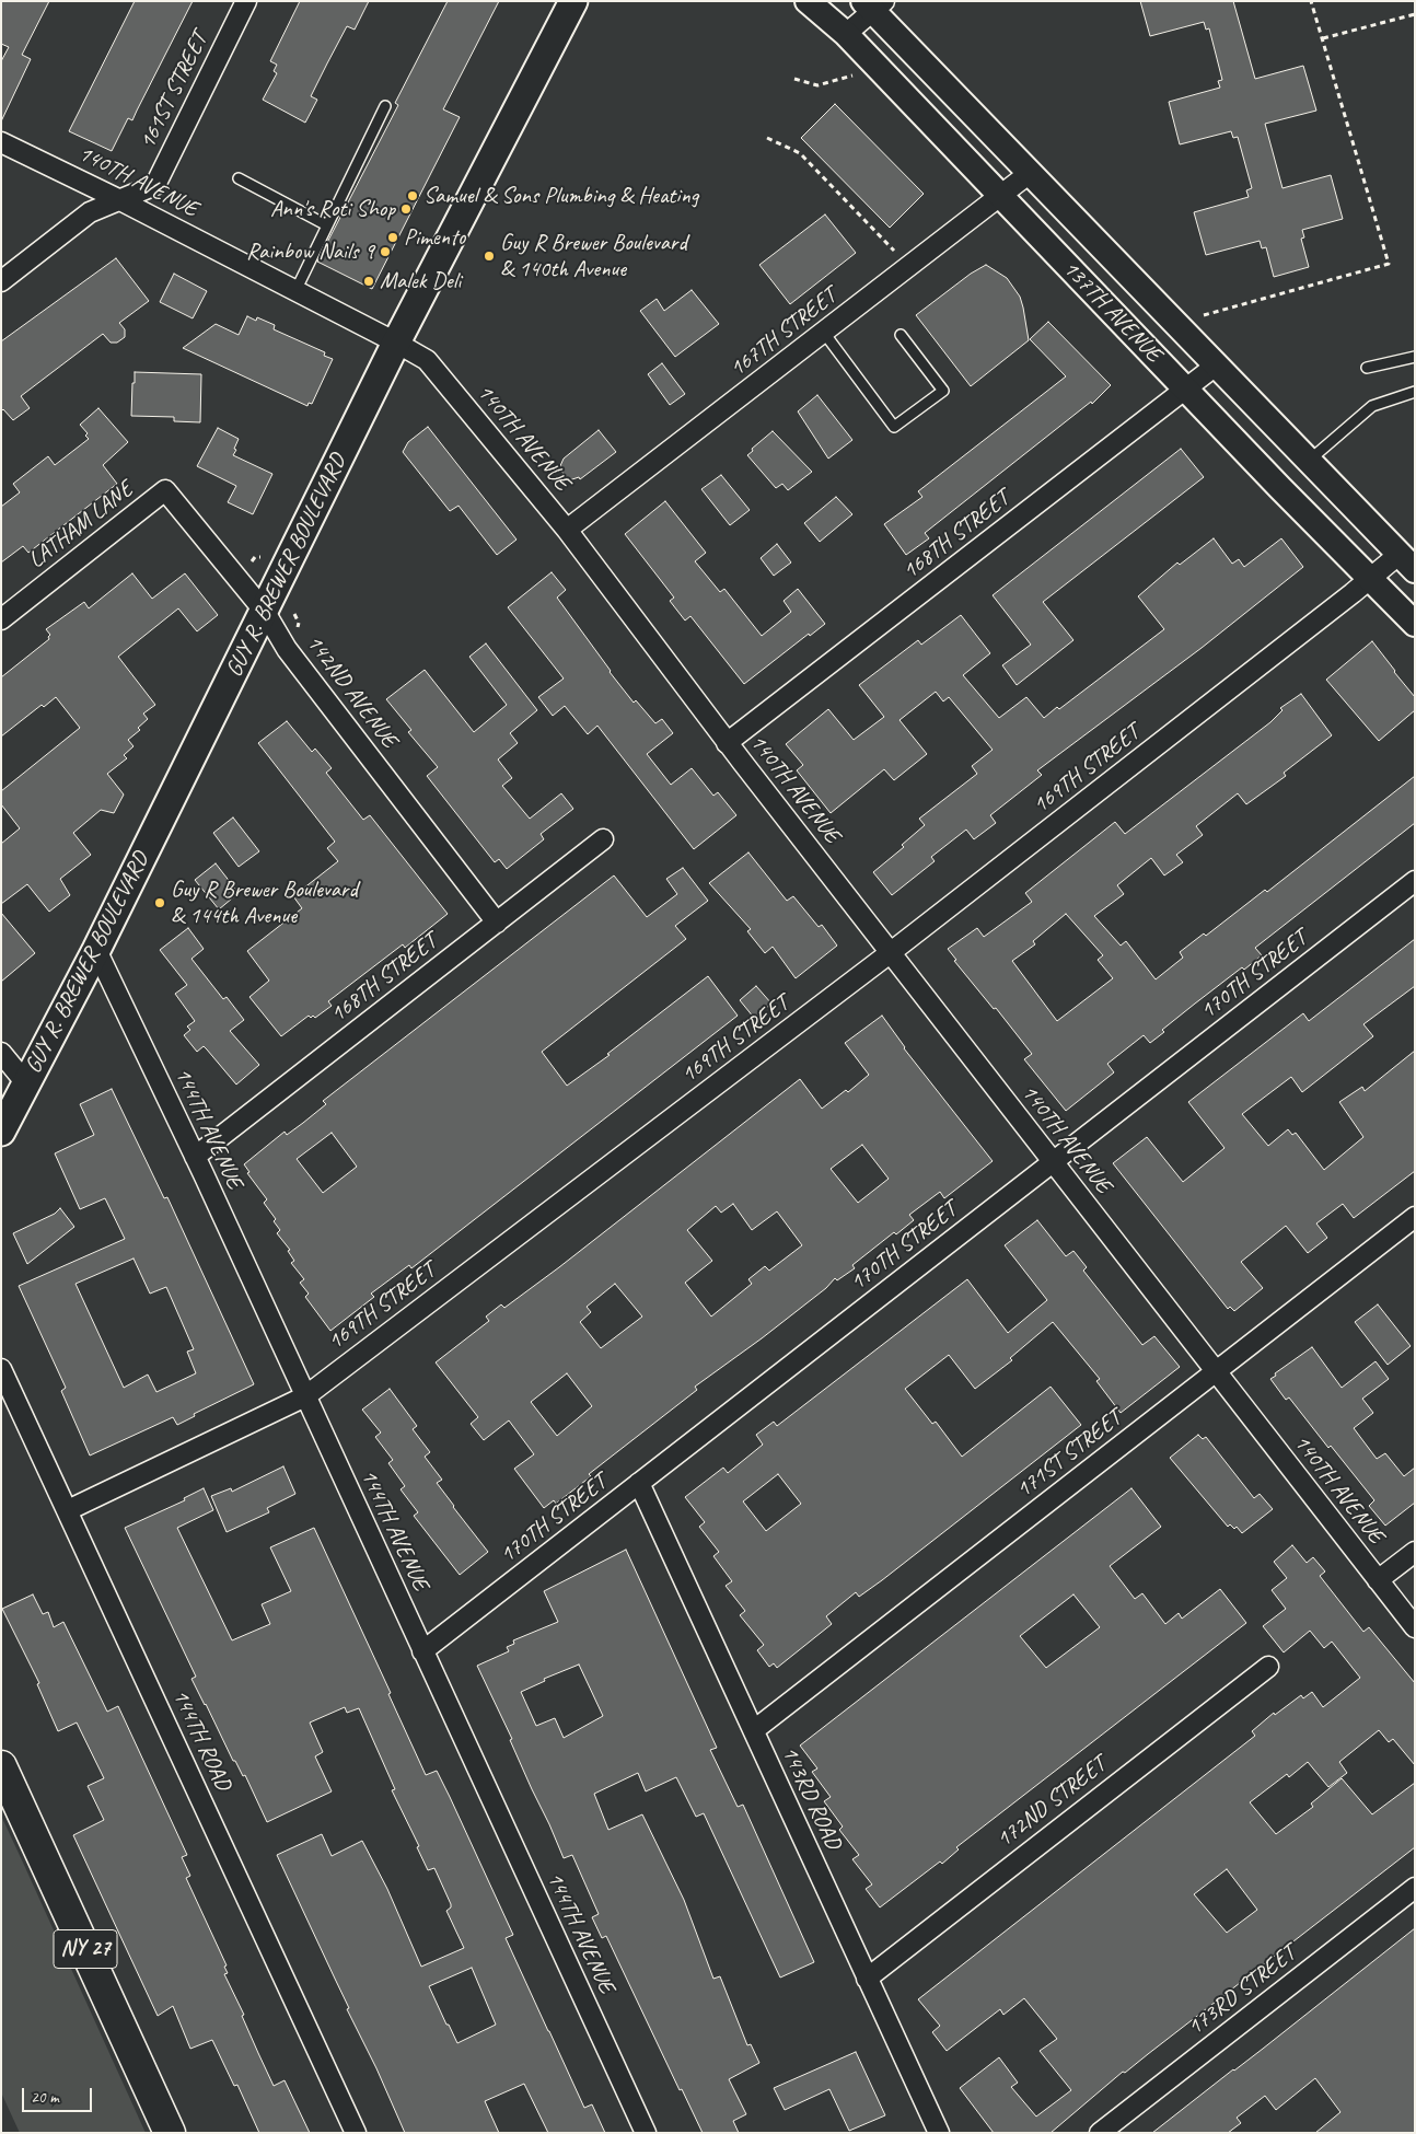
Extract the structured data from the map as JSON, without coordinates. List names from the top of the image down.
{
  "streets": {
    "main road": ["GUY R. BREWER BOULEVARD", "NY 27"],
    "street": [
      "161ST STREET",
      "140TH AVENUE",
      "137TH AVENUE",
      "167TH STREET",
      "LATHAM LANE",
      "168TH STREET",
      "142ND AVENUE",
      "169TH STREET",
      "170TH STREET",
      "144TH AVENUE",
      "171ST STREET",
      "144TH ROAD",
      "143RD ROAD",
      "172ND STREET",
      "173RD STREET"
    ]
  },
  "crossings": [
    ["161ST STREET", "140TH AVENUE"],
    ["140TH AVENUE", "167TH STREET"],
    ["140TH AVENUE", "168TH STREET"],
    ["140TH AVENUE", "GUY R. BREWER BOULEVARD"],
    ["140TH AVENUE", "169TH STREET"],
    ["140TH AVENUE", "170TH STREET"],
    ["140TH AVENUE", "171ST STREET"],
    ["137TH AVENUE", "167TH STREET"],
    ["137TH AVENUE", "168TH STREET"],
    ["137TH AVENUE", "169TH STREET"],
    ["LATHAM LANE", "142ND AVENUE"],
    ["168TH STREET", "142ND AVENUE"],
    ["168TH STREET", "144TH AVENUE"],
    ["GUY R. BREWER BOULEVARD", "142ND AVENUE"],
    ["GUY R. BREWER BOULEVARD", "144TH AVENUE"],
    ["169TH STREET", "144TH AVENUE"],
    ["169TH STREET", "144TH ROAD"],
    ["170TH STREET", "144TH AVENUE"],
    ["170TH STREET", "143RD ROAD"],
    ["171ST STREET", "143RD ROAD"],
    ["143RD ROAD", "172ND STREET"]
  ],
  "places": [
    "Samuel & Sons Plumbing & Heating",
    "Ann's Roti Shop",
    "Pimento",
    "Rainbow Nails 9",
    "Guy R Brewer Boulevard & 140th Avenue",
    "Malek Deli",
    "Guy R Brewer Boulevard & 144th Avenue"
  ],
  "scale_bar": "20 m"
}
